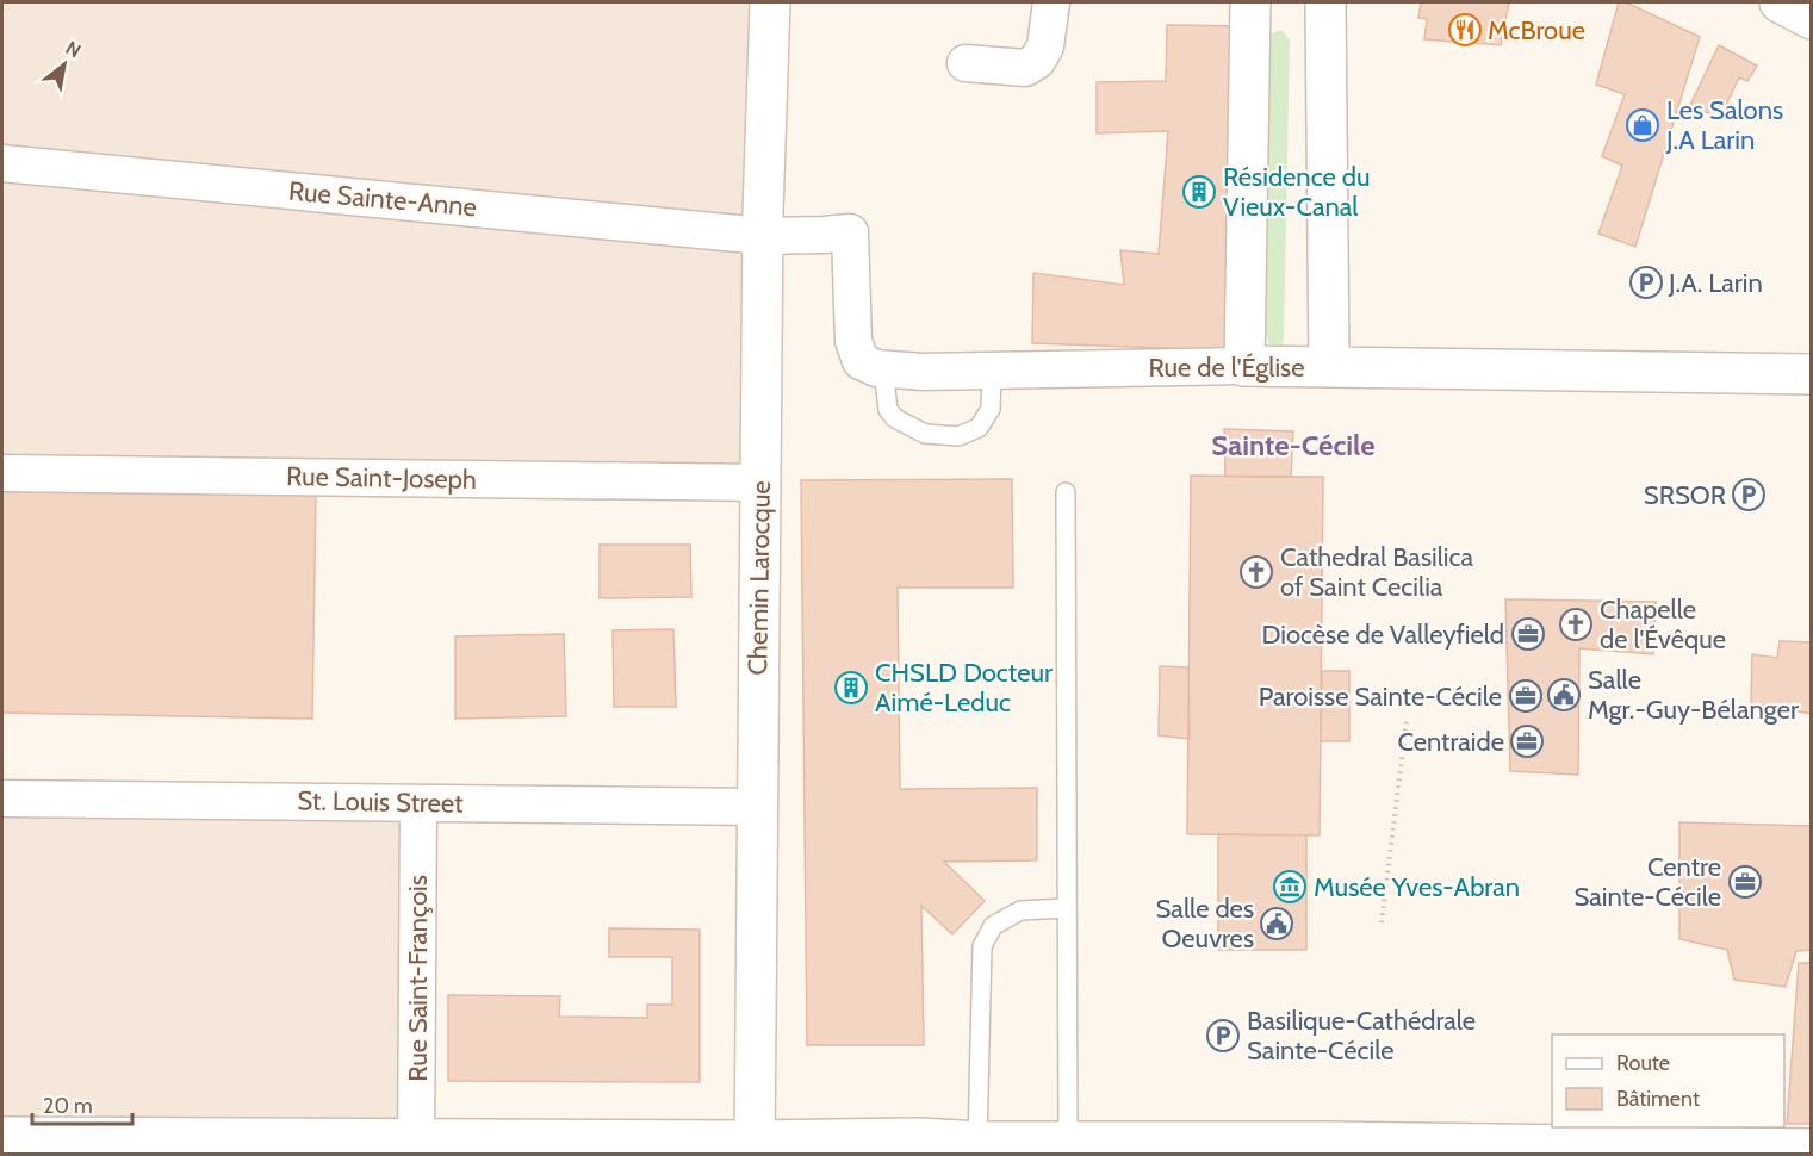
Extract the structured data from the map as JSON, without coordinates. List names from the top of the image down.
{
  "streets": {
    "street": [
      "Rue Sainte-Anne",
      "Rue de l'Église",
      "Rue Saint-Joseph",
      "Chemin Larocque",
      "St. Louis Street",
      "Rue Saint-François"
    ]
  },
  "crossings": [
    ["Rue Sainte-Anne", "Chemin Larocque"],
    ["Rue Saint-Joseph", "Chemin Larocque"],
    ["Chemin Larocque", "St. Louis Street"],
    ["St. Louis Street", "Rue Saint-François"]
  ],
  "districts": ["Sainte-Cécile"],
  "places": {
    "restaurant": ["McBroue"],
    "shop": ["Les Salons J.A Larin"],
    "building": ["Résidence du Vieux-Canal", "CHSLD Docteur Aimé-Leduc"],
    "parking": ["J.A. Larin", "SRSOR", "Basilique-Cathédrale Sainte-Cécile"],
    "church": ["Cathedral Basilica of Saint Cecilia", "Chapelle de l'Évêque"],
    "office": [
      "Diocèse de Valleyfield",
      "Paroisse Sainte-Cécile",
      "Centraide",
      "Centre Sainte-Cécile"
    ],
    "public building": ["Salle Mgr.-Guy-Bélanger", "Salle des Oeuvres"],
    "museum": ["Musée Yves-Abran"]
  },
  "legend": ["Route", "Bâtiment"],
  "scale_bar": "20 m",
  "north": "top right"
}
